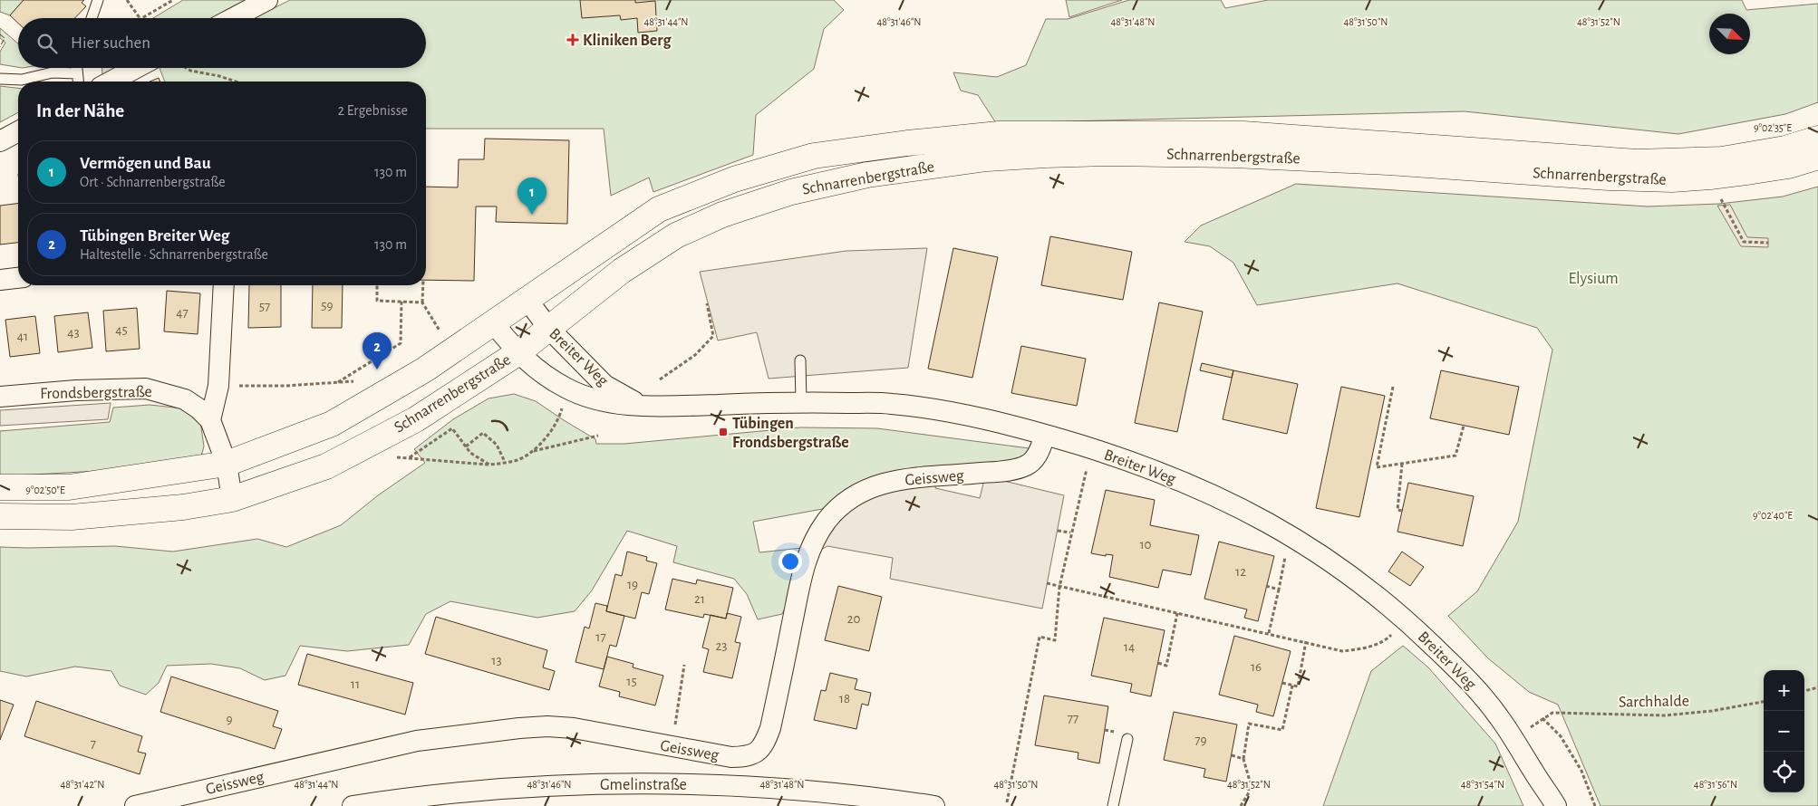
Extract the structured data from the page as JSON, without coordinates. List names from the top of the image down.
{
  "streets": {
    "street": [
      "Schnarrenbergstraße",
      "Breiter Weg",
      "Frondsbergstraße",
      "Geissweg",
      "Gmelinstraße"
    ],
    "path": ["Sarchhalde"]
  },
  "crossings": [
    ["Schnarrenbergstraße", "Breiter Weg"],
    ["Schnarrenbergstraße", "Frondsbergstraße"],
    ["Breiter Weg", "Geissweg"]
  ],
  "parks": ["Elysium"],
  "places": {
    "health": ["Kliniken Berg"],
    "transit": ["Tübingen Frondsbergstraße"]
  },
  "house_numbers": [
    "59",
    "57",
    "47",
    "45",
    "43",
    "41",
    "10",
    "12",
    "19",
    "21",
    "20",
    "17",
    "23",
    "14",
    "13",
    "16",
    "15",
    "11",
    "18",
    "77",
    "9",
    "79",
    "7"
  ],
  "north": "bottom right",
  "page": {
    "search": "Hier suchen",
    "heading": ["In der Nähe", "2 Ergebnisse"],
    "list": [
      {
        "mark": "1",
        "name": "Vermögen und Bau",
        "note": "Ort · Schnarrenbergstraße",
        "value": "130 m"
      },
      {
        "mark": "2",
        "name": "Tübingen Breiter Weg",
        "note": "Haltestelle · Schnarrenbergstraße",
        "value": "130 m"
      }
    ],
    "pins": ["1", "2"],
    "map_buttons": ["+", "−"]
  },
  "coordinates": [
    "48°31'44\"N",
    "48°31'46\"N",
    "48°31'48\"N",
    "48°31'50\"N",
    "48°31'52\"N",
    "9°02'35\"E",
    "9°02'50\"E",
    "9°02'40\"E",
    "48°31'42\"N",
    "48°31'54\"N",
    "48°31'56\"N"
  ]
}
